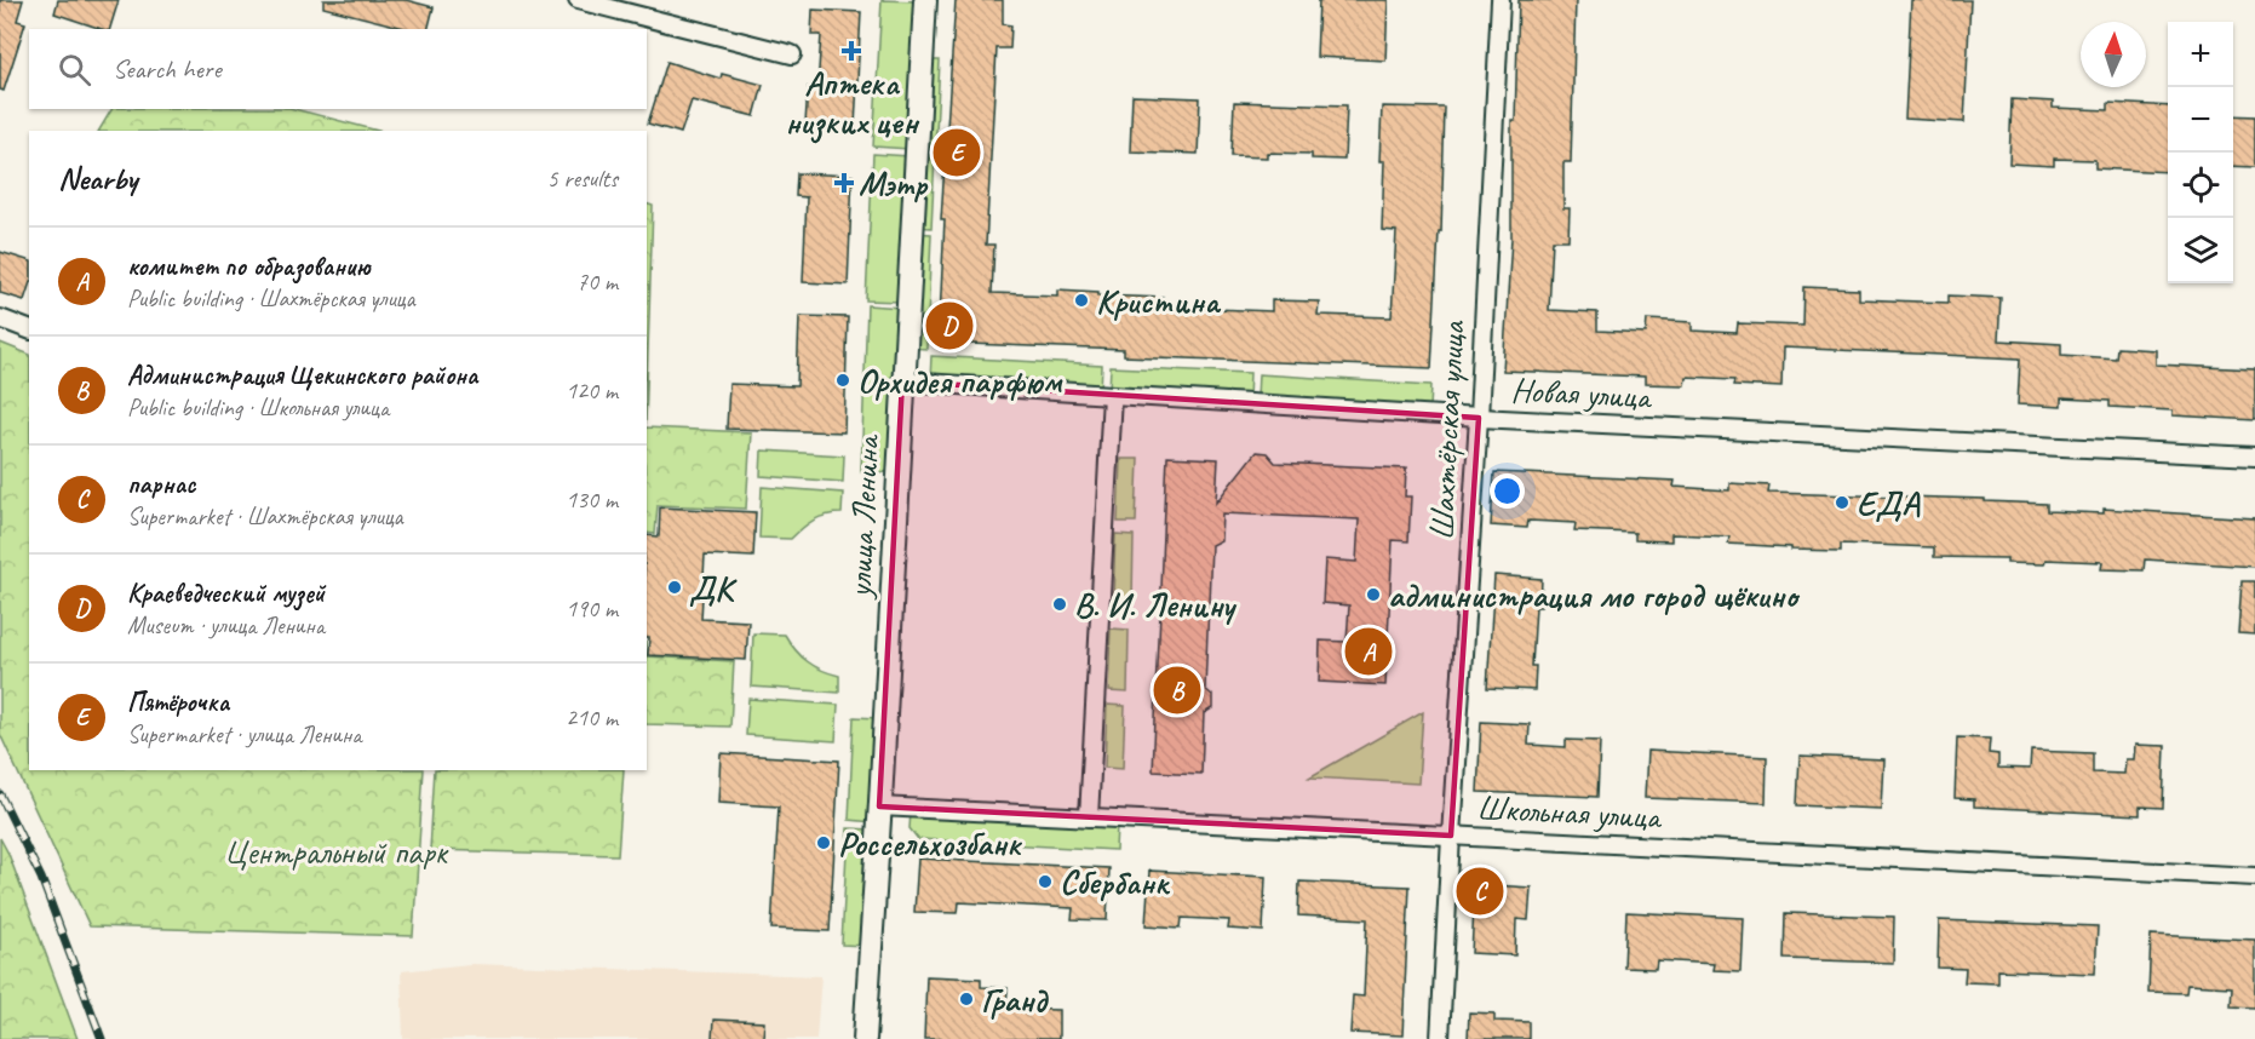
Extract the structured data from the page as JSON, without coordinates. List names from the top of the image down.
{
  "streets": {
    "street": [
      "Новая улица",
      "Шахтёрская улица",
      "улица Ленина",
      "Школьная улица"
    ]
  },
  "crossings": [
    ["Новая улица", "Шахтёрская улица"],
    ["Новая улица", "улица Ленина"],
    ["Шахтёрская улица", "Школьная улица"],
    ["улица Ленина", "Школьная улица"]
  ],
  "parks": ["Центральный парк"],
  "places": {
    "health": ["Аптека низких цен", "Мэтр"],
    "other": [
      "Кристина",
      "Орхидея парфюм",
      "ЕДА",
      "ДК",
      "администрация мо город щёкино",
      "В. И. Ленину",
      "Россельхозбанк",
      "Сбербанк",
      "Гранд"
    ]
  },
  "north": "top",
  "page": {
    "map_buttons": ["+", "−"],
    "search": "Search here",
    "pins": [
      "E",
      "D",
      "A",
      "B",
      "C"
    ],
    "heading": ["Nearby", "5 results"],
    "list": [
      {
        "mark": "A",
        "name": "комитет по образованию",
        "note": "Public building · Шахтёрская улица",
        "value": "70 m"
      },
      {
        "mark": "B",
        "name": "Администрация Щекинского района",
        "note": "Public building · Школьная улица",
        "value": "120 m"
      },
      {
        "mark": "C",
        "name": "парнас",
        "note": "Supermarket · Шахтёрская улица",
        "value": "130 m"
      },
      {
        "mark": "D",
        "name": "Краеведческий музей",
        "note": "Museum · улица Ленина",
        "value": "190 m"
      },
      {
        "mark": "E",
        "name": "Пятёрочка",
        "note": "Supermarket · улица Ленина",
        "value": "210 m"
      }
    ]
  }
}
